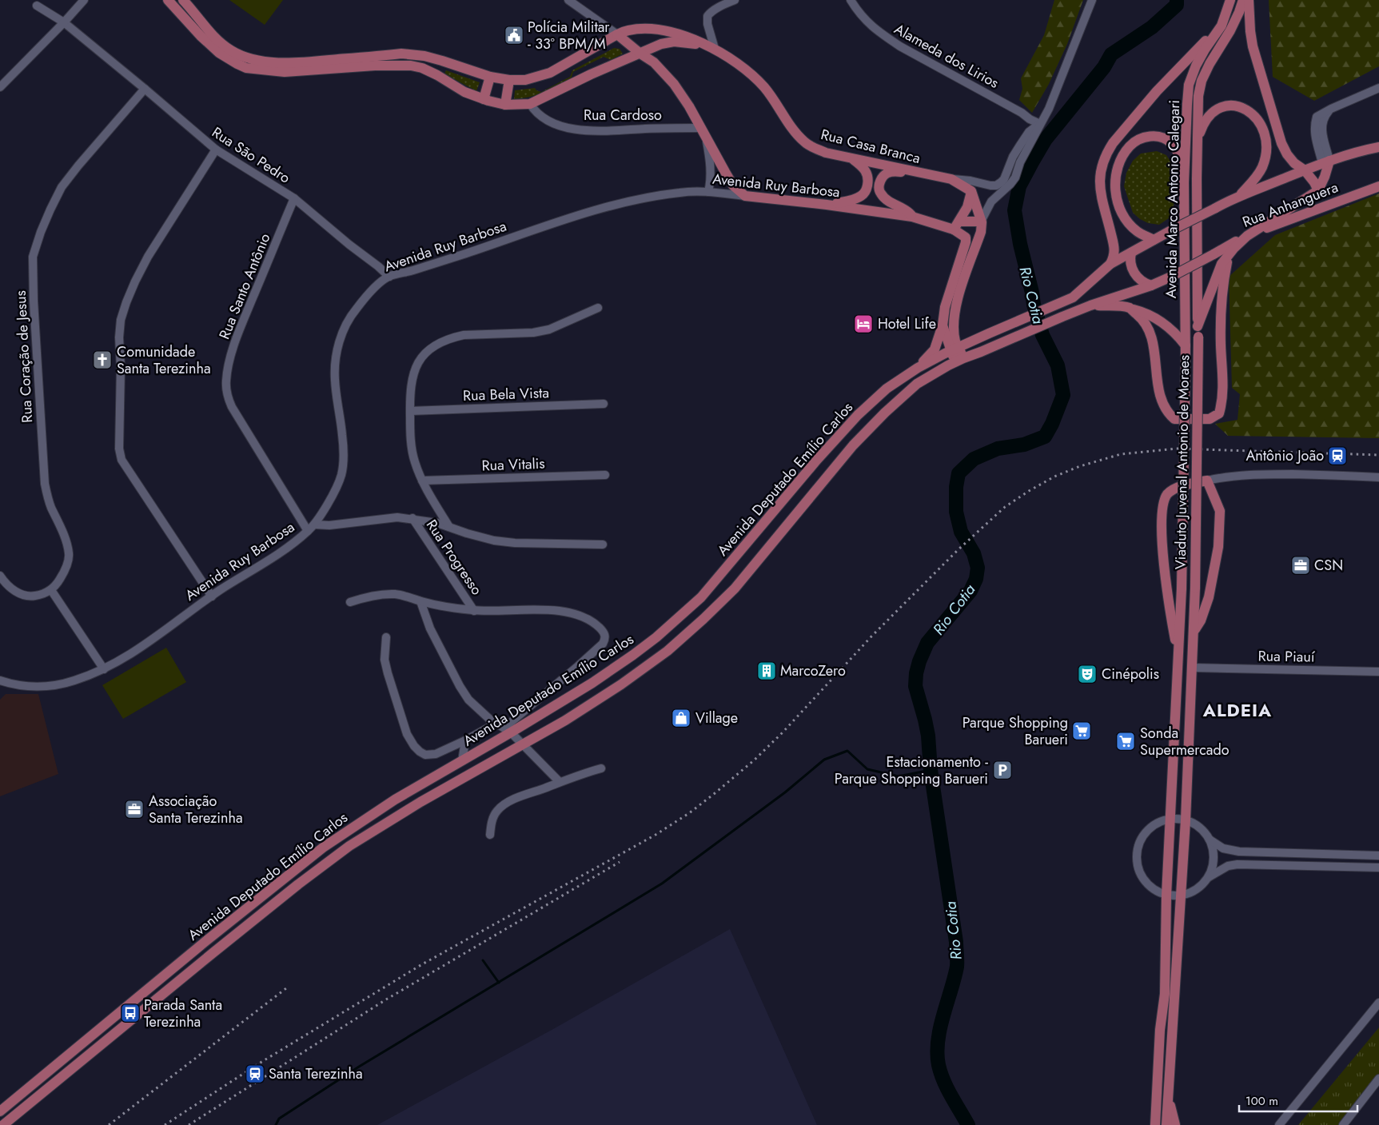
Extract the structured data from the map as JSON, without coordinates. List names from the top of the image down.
{
  "streets": {
    "main road": [
      "Rua Casa Branca",
      "Avenida Ruy Barbosa",
      "Avenida Marco Antonio Calegari",
      "Rua Anhanguera",
      "Viaduto Juvenal Antonio de Moraes",
      "Avenida Deputado Emílio Carlos"
    ],
    "street": [
      "Alameda dos Lirios",
      "Rua Cardoso",
      "Rua São Pedro",
      "Rua Santo Antônio",
      "Rua Coração de Jesus",
      "Rua Bela Vista",
      "Rua Vitalis",
      "Rua Progresso",
      "Rua Piauí"
    ]
  },
  "crossings": [
    ["Rua Cardoso", "Rua Casa Branca"],
    ["Rua São Pedro", "Avenida Ruy Barbosa"],
    ["Rua São Pedro", "Rua Santo Antônio"],
    ["Rua São Pedro", "Rua Coração de Jesus"],
    ["Avenida Ruy Barbosa", "Rua Santo Antônio"],
    ["Avenida Marco Antonio Calegari", "Viaduto Juvenal Antonio de Moraes"],
    ["Rua Anhanguera", "Avenida Deputado Emílio Carlos"],
    ["Viaduto Juvenal Antonio de Moraes", "Rua Piauí"]
  ],
  "districts": ["ALDEIA"],
  "water": ["Rio Cotia"],
  "places": {
    "public building": ["Polícia Militar - 33º BPM/M"],
    "hotel": ["Hotel Life"],
    "church": ["Comunidade Santa Terezinha"],
    "station": ["Antônio João", "Santa Terezinha"],
    "office": ["CSN", "Associação Santa Terezinha"],
    "building": ["MarcoZero"],
    "theatre": ["Cinépolis"],
    "shop": ["Village"],
    "supermarket": ["Parque Shopping Barueri", "Sonda Supermercado"],
    "parking": ["Estacionamento - Parque Shopping Barueri"],
    "bus stop": ["Parada Santa Terezinha"]
  },
  "scale_bar": "100 m"
}
